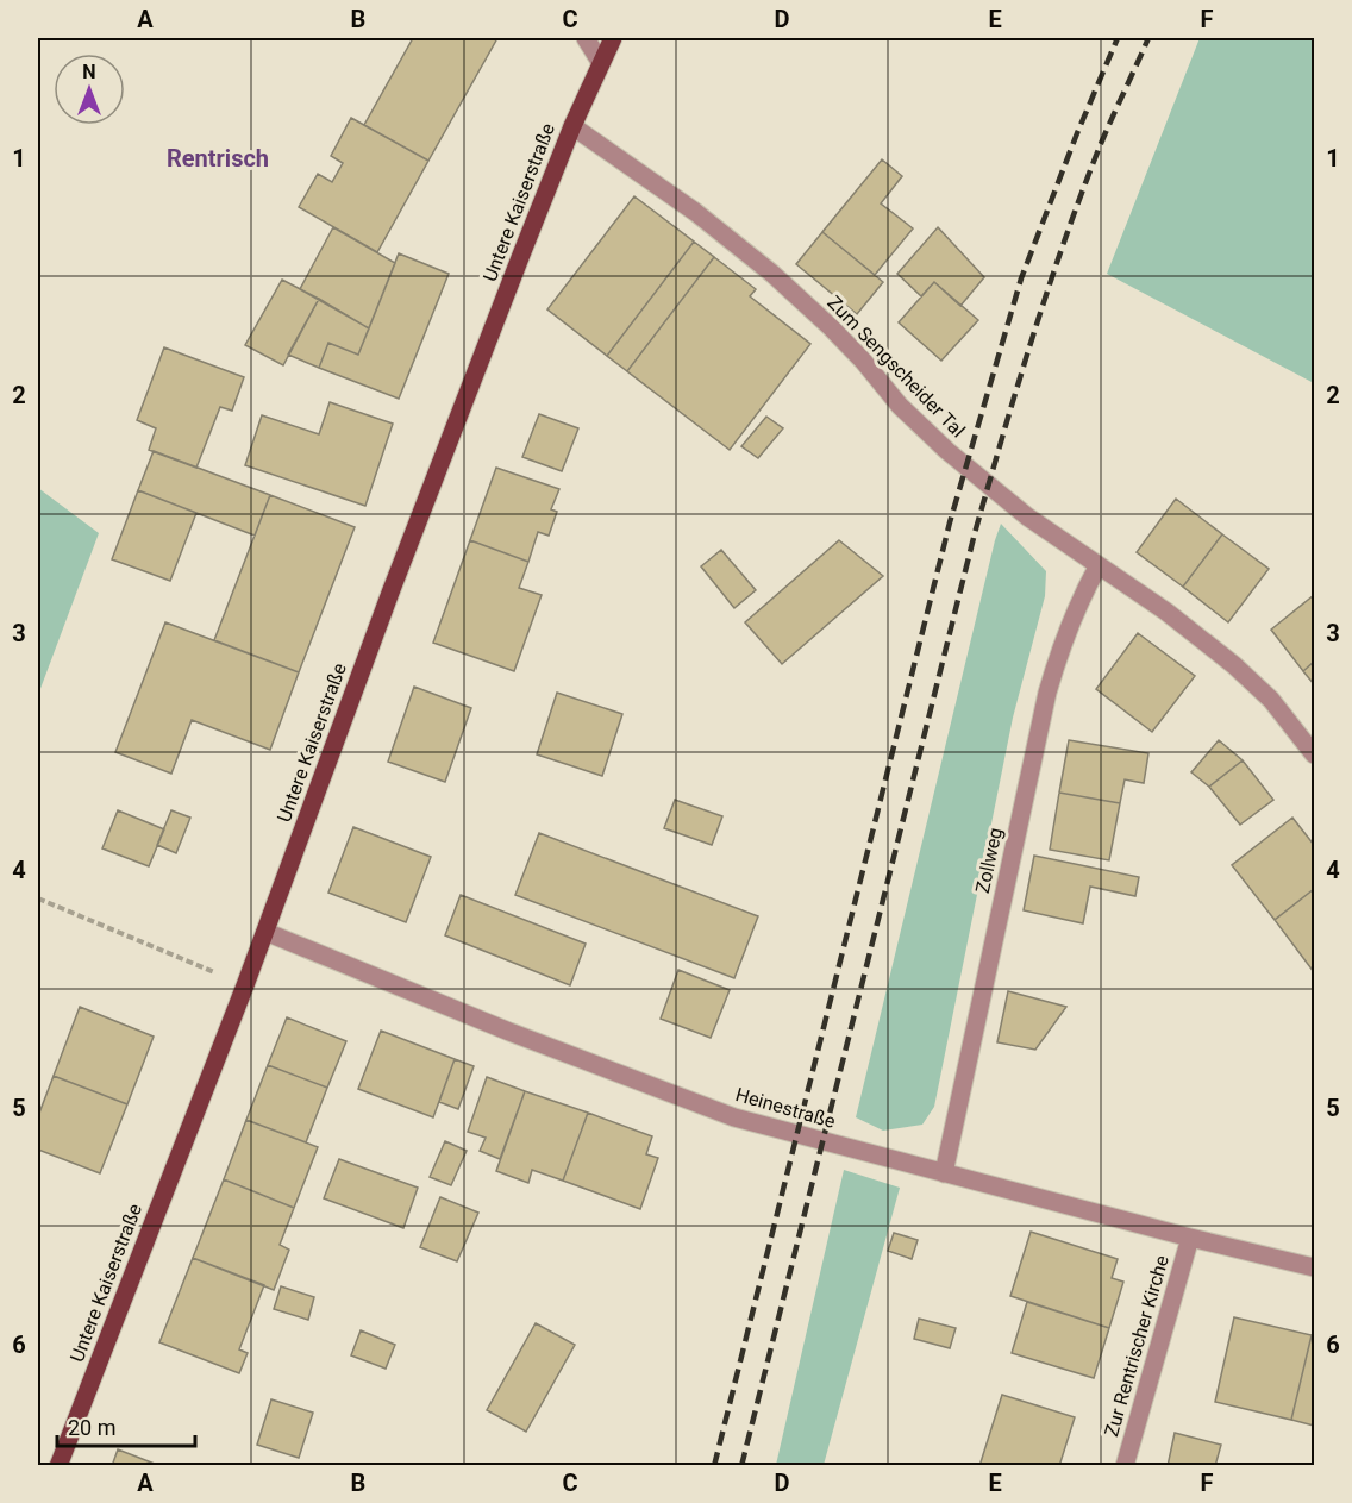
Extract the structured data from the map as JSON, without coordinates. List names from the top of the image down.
{
  "streets": {
    "main road": ["Untere Kaiserstraße"],
    "street": [
      "Zum Sengscheider Tal",
      "Zollweg",
      "Heinestraße",
      "Zur Rentrischer Kirche"
    ]
  },
  "crossings": [
    ["Untere Kaiserstraße", "Zum Sengscheider Tal"],
    ["Untere Kaiserstraße", "Heinestraße"],
    ["Zum Sengscheider Tal", "Zollweg"],
    ["Zollweg", "Heinestraße"],
    ["Heinestraße", "Zur Rentrischer Kirche"]
  ],
  "districts": ["Rentrisch"],
  "scale_bar": "20 m",
  "north": "top",
  "grid": {
    "columns": [
      "A",
      "B",
      "C",
      "D",
      "E",
      "F"
    ],
    "rows": [
      "1",
      "2",
      "3",
      "4",
      "5",
      "6"
    ]
  }
}
